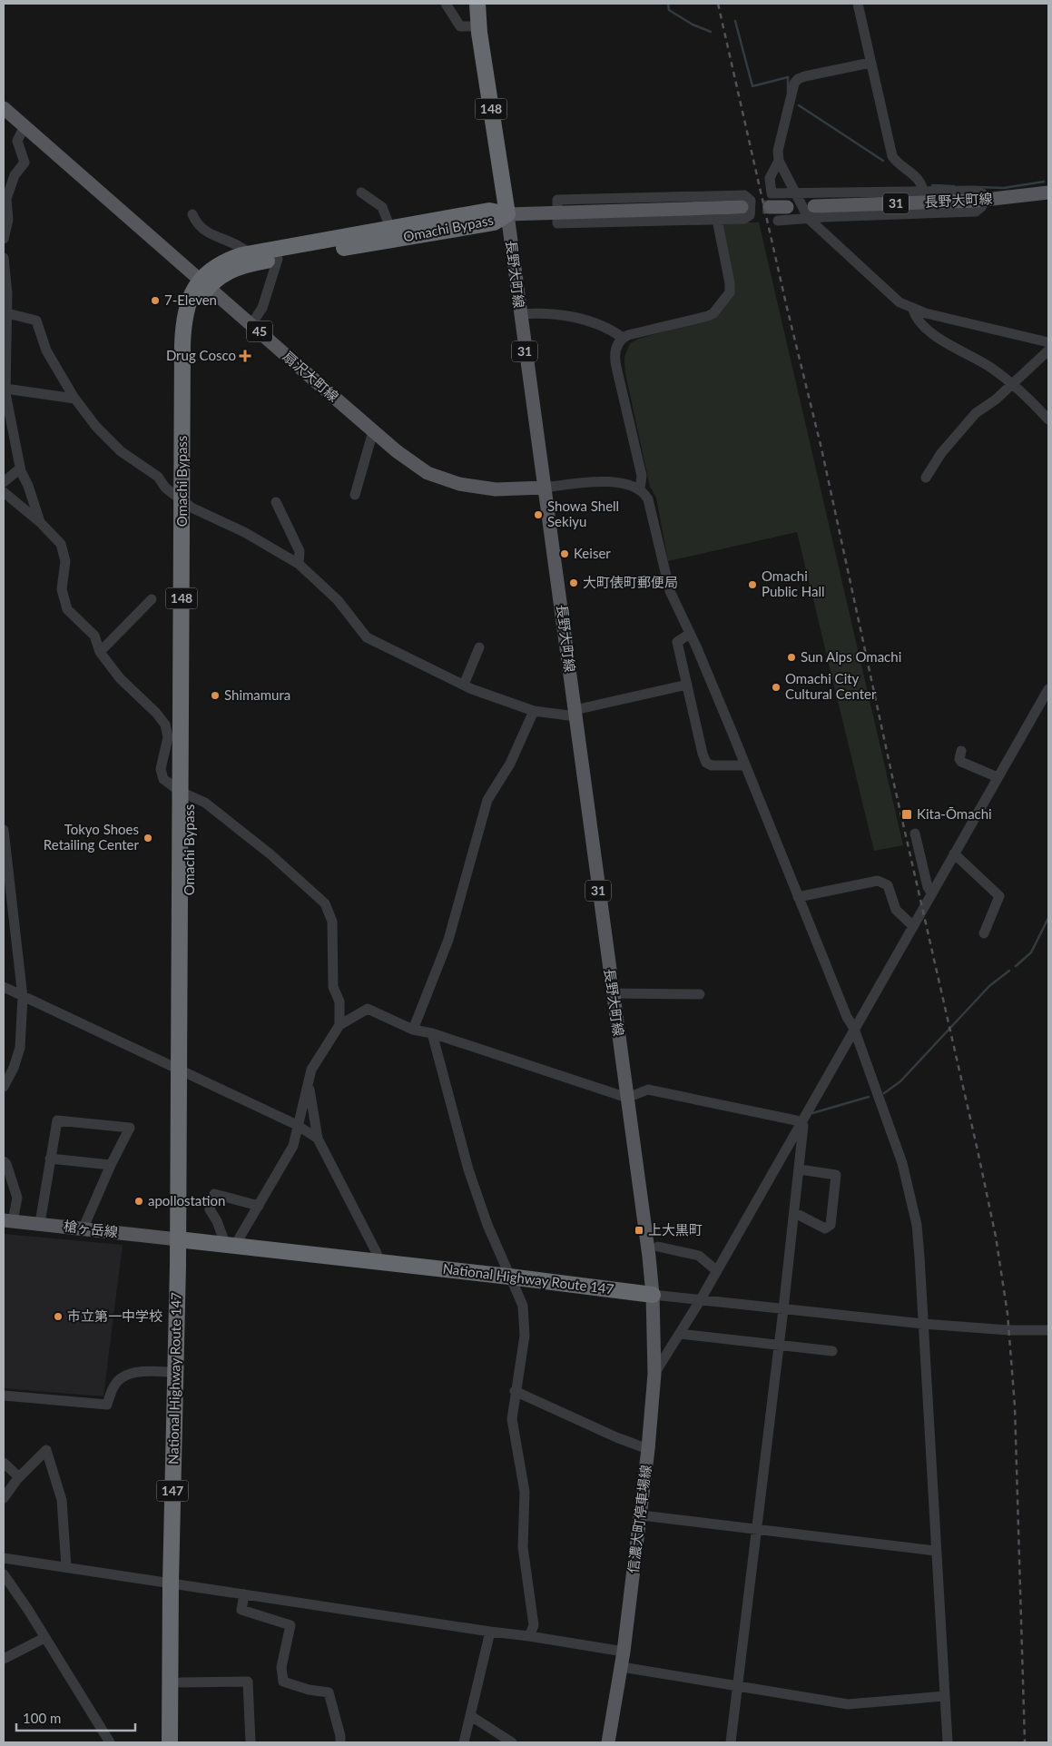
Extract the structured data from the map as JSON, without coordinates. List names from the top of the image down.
{
  "streets": {
    "highway": [
      "148",
      "Omachi Bypass",
      "National Highway Route 147",
      "147"
    ],
    "main road": [
      "長野大町線",
      "31",
      "45",
      "扇沢大町線",
      "槍ヶ岳線",
      "信濃大町停車場線"
    ]
  },
  "crossings": [
    ["148", "長野大町線"],
    ["148", "Omachi Bypass"],
    ["長野大町線", "Omachi Bypass"],
    ["長野大町線", "扇沢大町線"],
    ["長野大町線", "National Highway Route 147"],
    ["長野大町線", "信濃大町停車場線"],
    ["Omachi Bypass", "扇沢大町線"],
    ["Omachi Bypass", "槍ヶ岳線"],
    ["Omachi Bypass", "National Highway Route 147"],
    ["槍ヶ岳線", "National Highway Route 147"],
    ["National Highway Route 147", "信濃大町停車場線"]
  ],
  "places": {
    "other": [
      "7-Eleven",
      "Showa Shell Sekiyu",
      "Keiser",
      "大町俵町郵便局",
      "Omachi Public Hall",
      "Sun Alps Omachi",
      "Omachi City Cultural Center",
      "Shimamura",
      "Tokyo Shoes Retailing Center",
      "apollostation",
      "市立第一中学校"
    ],
    "health": ["Drug Cosco"],
    "transit": ["Kita-Ōmachi", "上大黒町"]
  },
  "scale_bar": "100 m"
}
